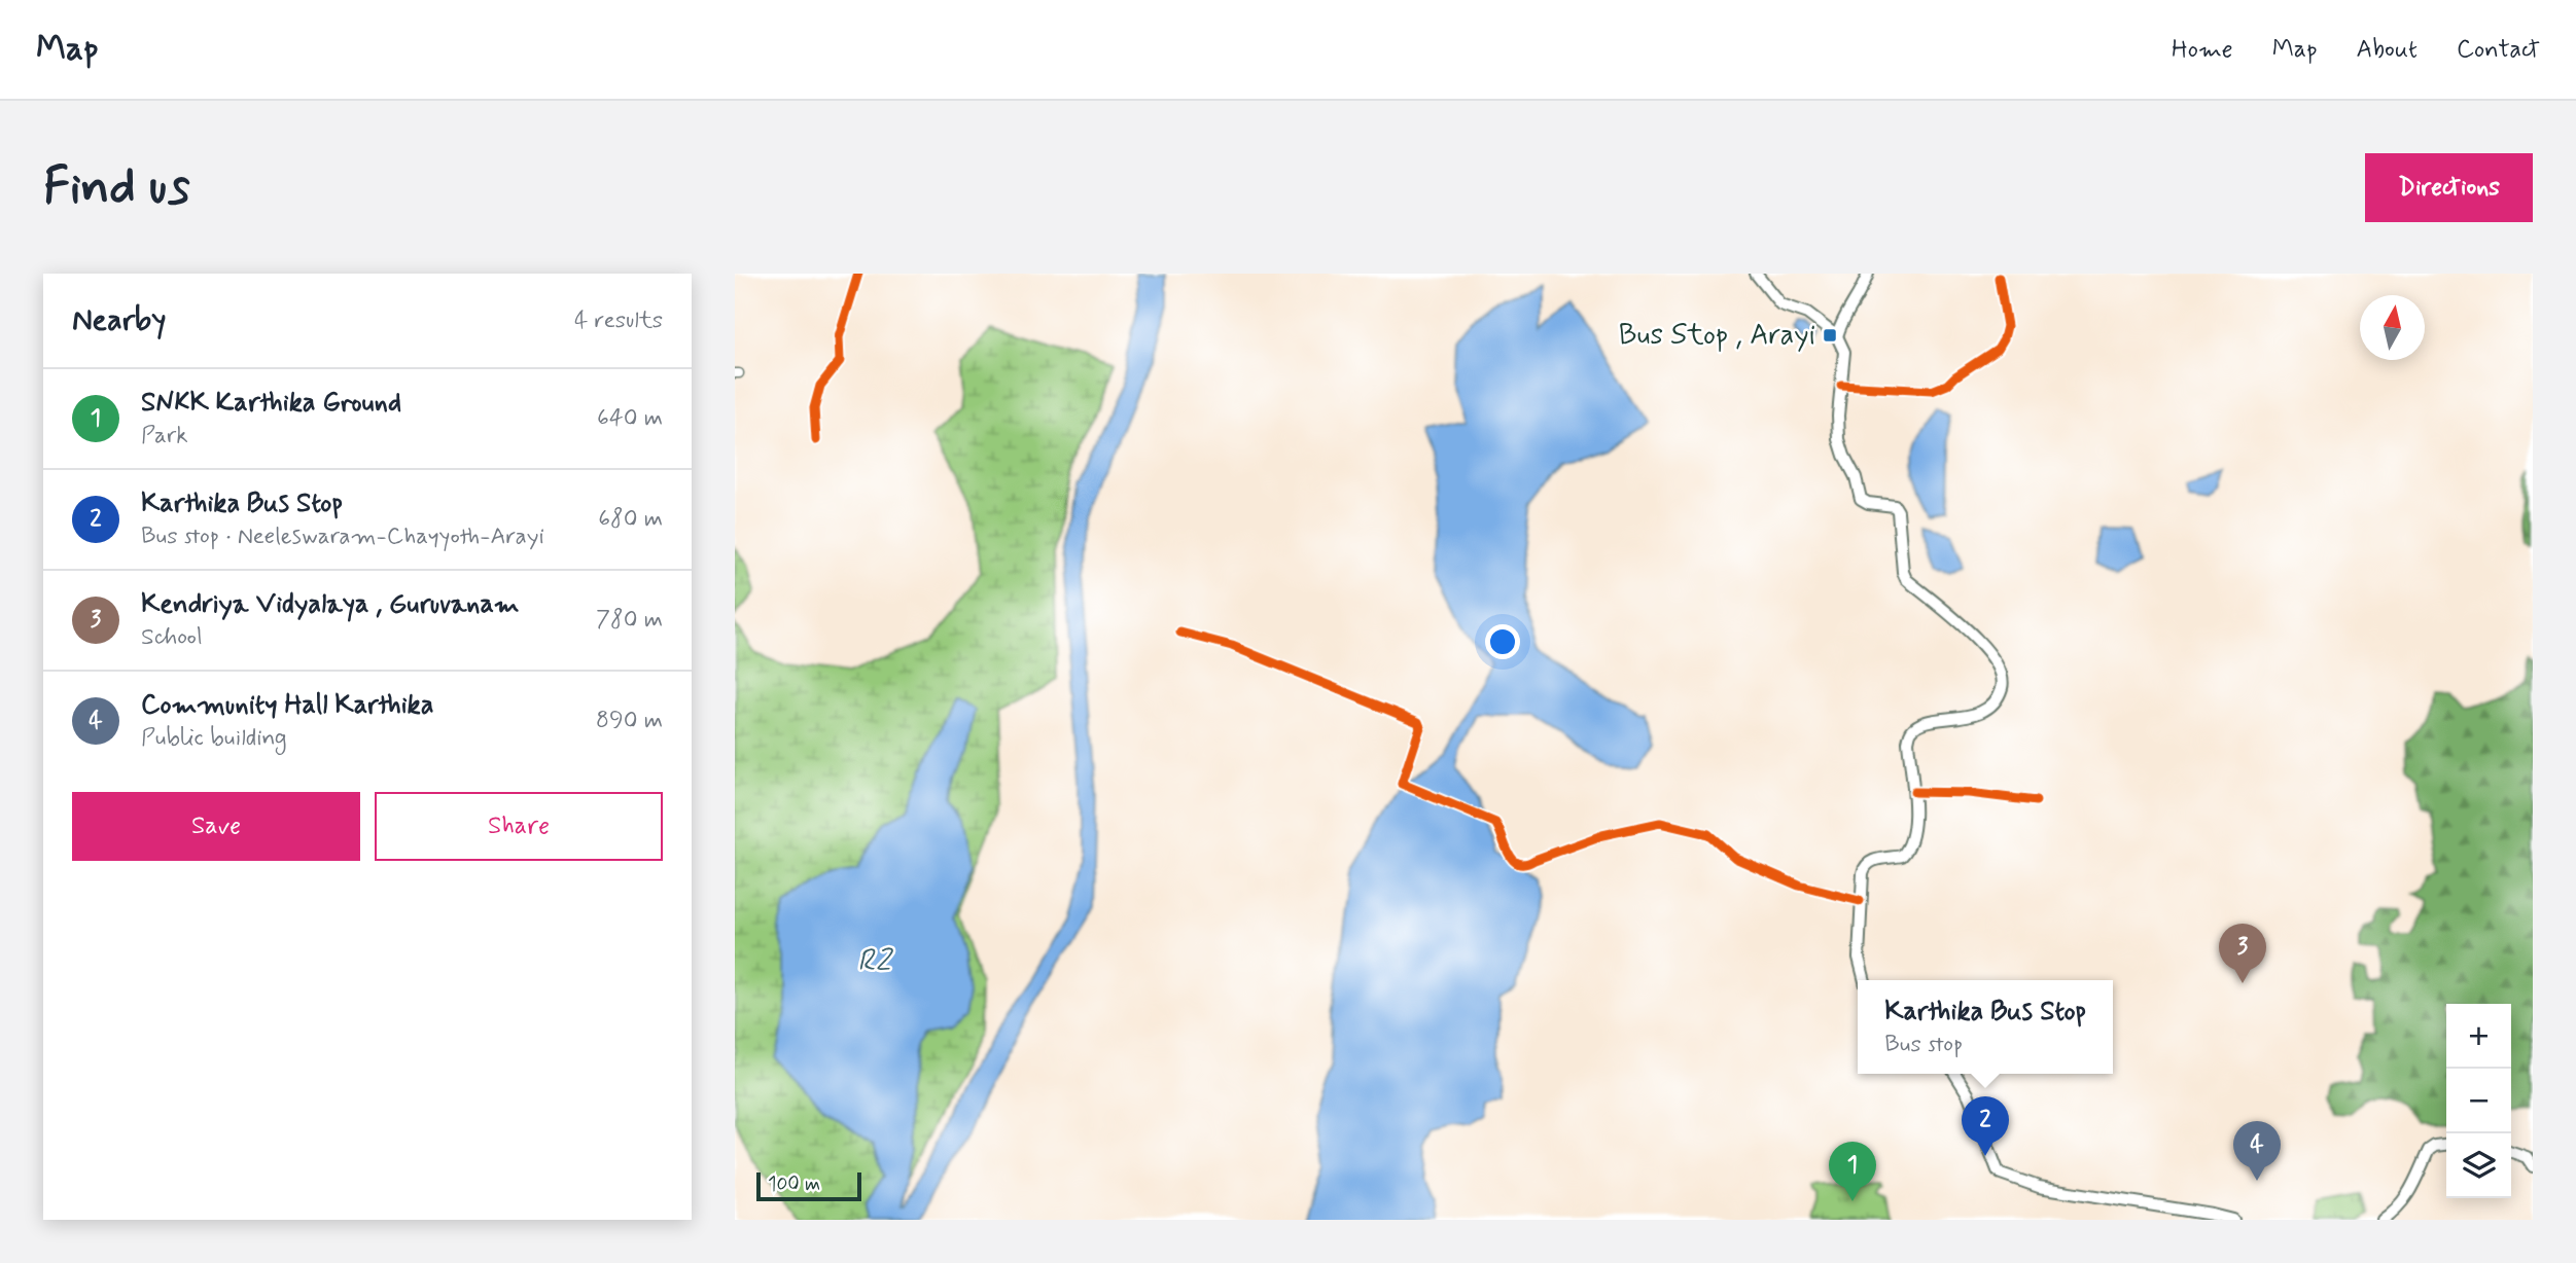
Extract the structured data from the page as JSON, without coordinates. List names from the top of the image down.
{
  "water": ["R2"],
  "places": {
    "transit": ["Bus Stop , Arayi"]
  },
  "scale_bar": "100 m",
  "north": "top",
  "page": {
    "header": "Map",
    "nav": [
      "Home",
      "Map",
      "About",
      "Contact"
    ],
    "buttons": [
      "Directions",
      ["Save", "Share"]
    ],
    "title": "Find us",
    "heading": ["Nearby", "4 results"],
    "list": [
      {
        "mark": "1",
        "name": "SNKK Karthika Ground",
        "note": "Park",
        "value": "640 m"
      },
      {
        "mark": "2",
        "name": "Karthika Bus Stop",
        "note": "Bus stop · Neeleswaram-Chayyoth-Arayi",
        "value": "680 m"
      },
      {
        "mark": "3",
        "name": "Kendriya Vidyalaya , Guruvanam",
        "note": "School",
        "value": "780 m"
      },
      {
        "mark": "4",
        "name": "Community Hall Karthika",
        "note": "Public building",
        "value": "890 m"
      }
    ],
    "pins": [
      "3",
      "2",
      "4",
      "1"
    ],
    "popup": ["Karthika Bus Stop", "Bus stop"],
    "map_buttons": ["+", "−"],
    "scale": "100 m"
  }
}
